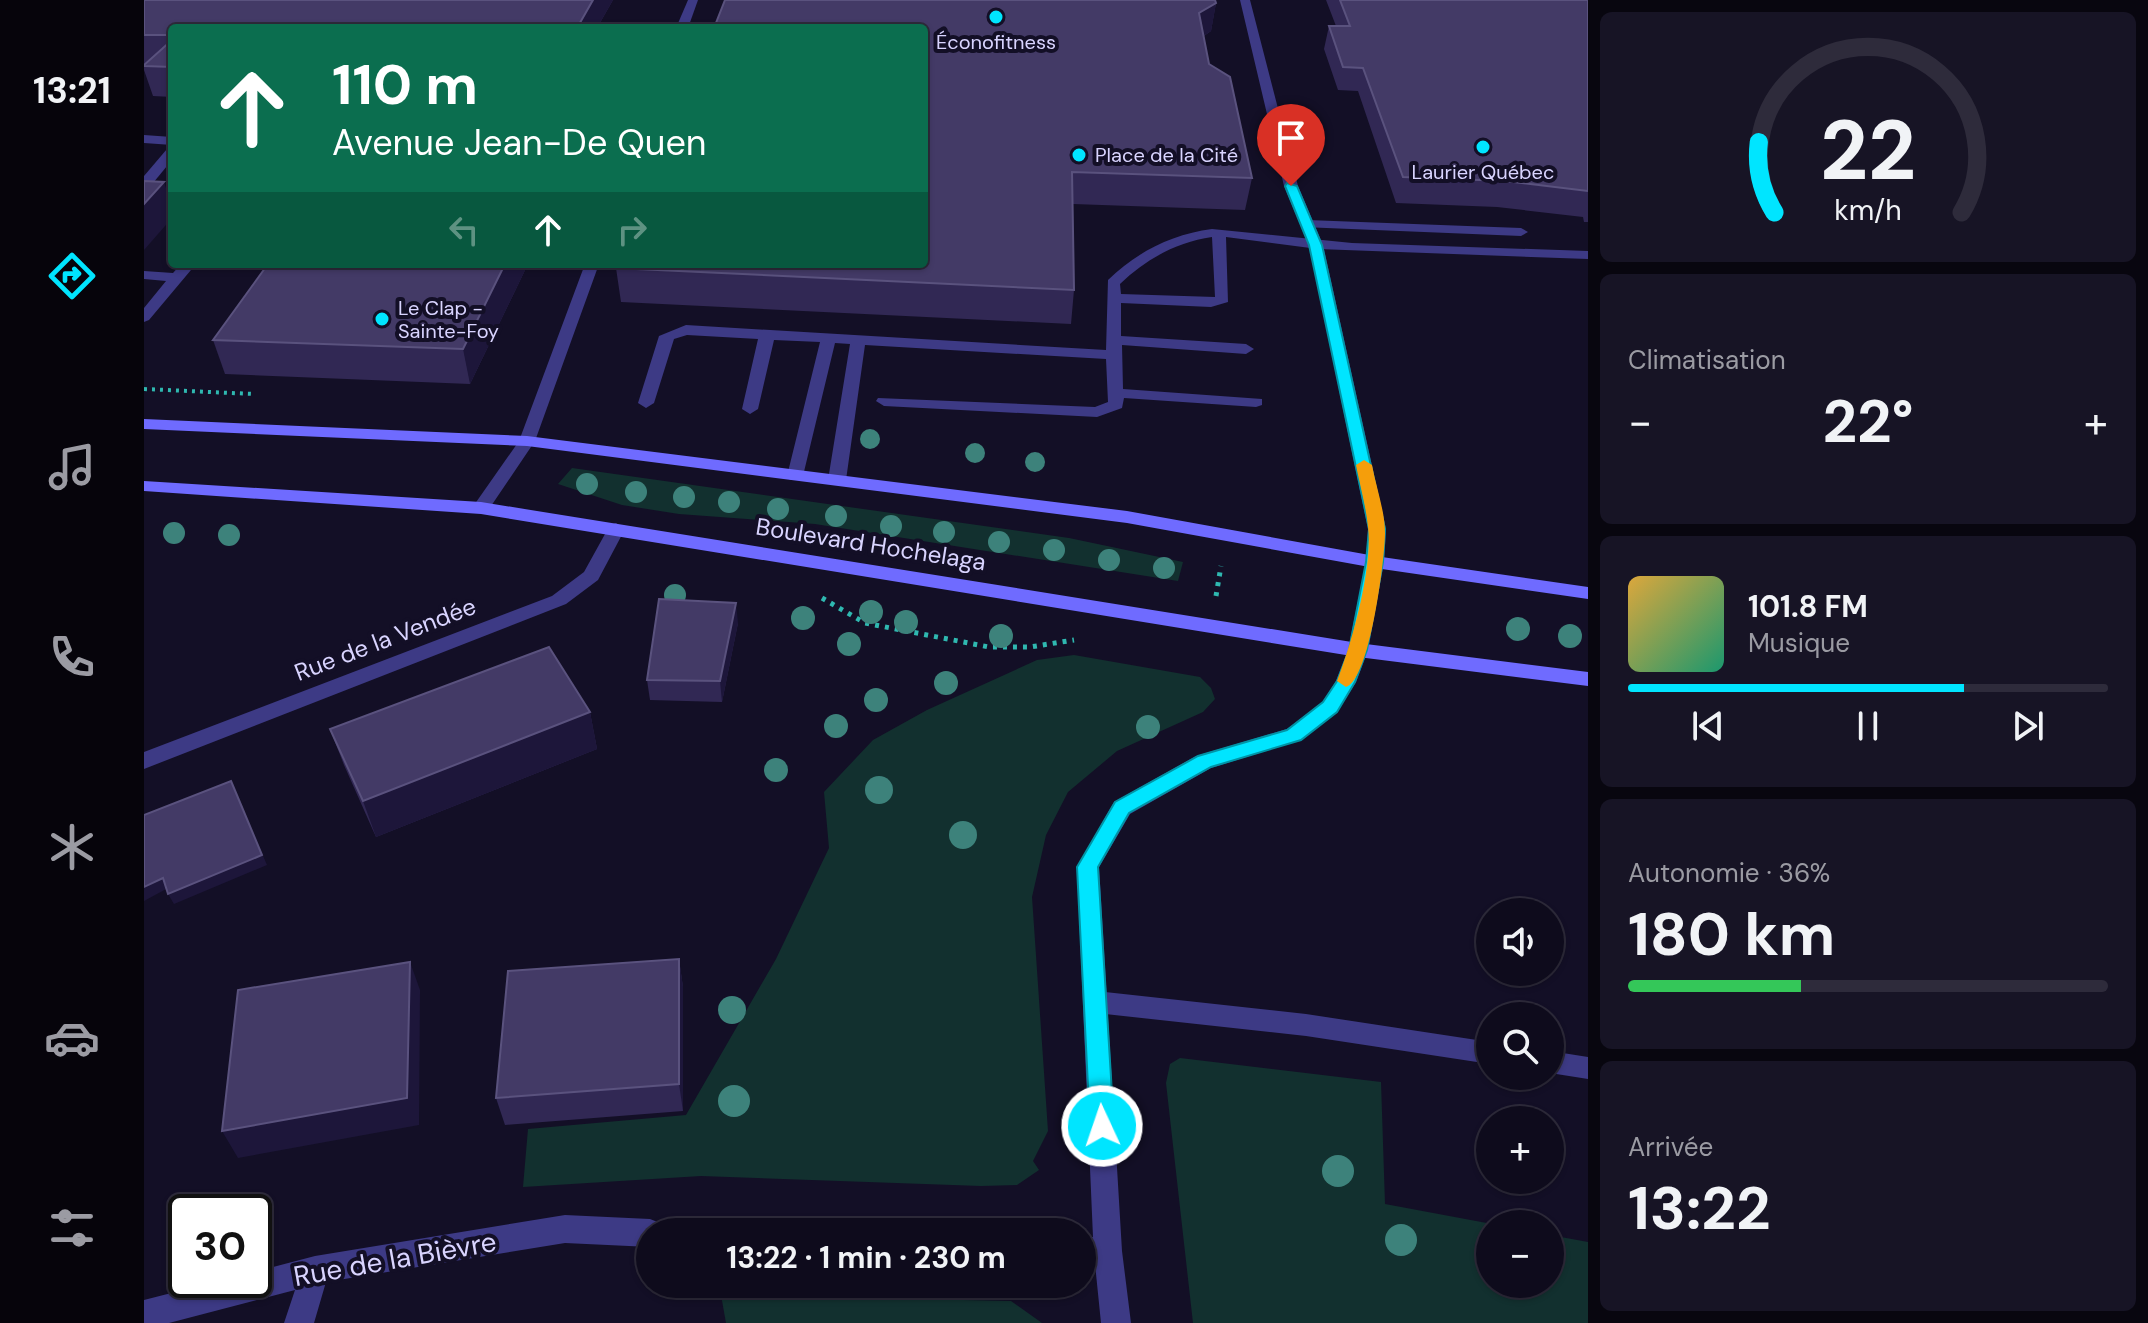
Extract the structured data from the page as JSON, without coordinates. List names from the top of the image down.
{
  "streets": {
    "main road": ["Boulevard Hochelaga"],
    "street": ["Rue de la Vendée", "Rue de la Bièvre"]
  },
  "crossings": [
    ["Boulevard Hochelaga", "Rue de la Vendée"]
  ],
  "places": [
    "Éconofitness",
    "Laurier Québec",
    "Place de la Cité",
    "Le Clap - Sainte-Foy"
  ],
  "page": {
    "tabs": "13:21",
    "turn": ["110 m", "Avenue Jean-De Quen"],
    "tile": [
      "Climatisation",
      ["Autonomie · 36%", "180 km"],
      ["Arrivée", "13:22"]
    ],
    "heat": ["−", "22°", "+"],
    "song": ["101.8 FM", "Musique"],
    "map_buttons": ["+", "−"],
    "limit": "30",
    "trip": "13:22 · 1 min · 230 m",
    "gauge": ["22", "km/h"]
  }
}
